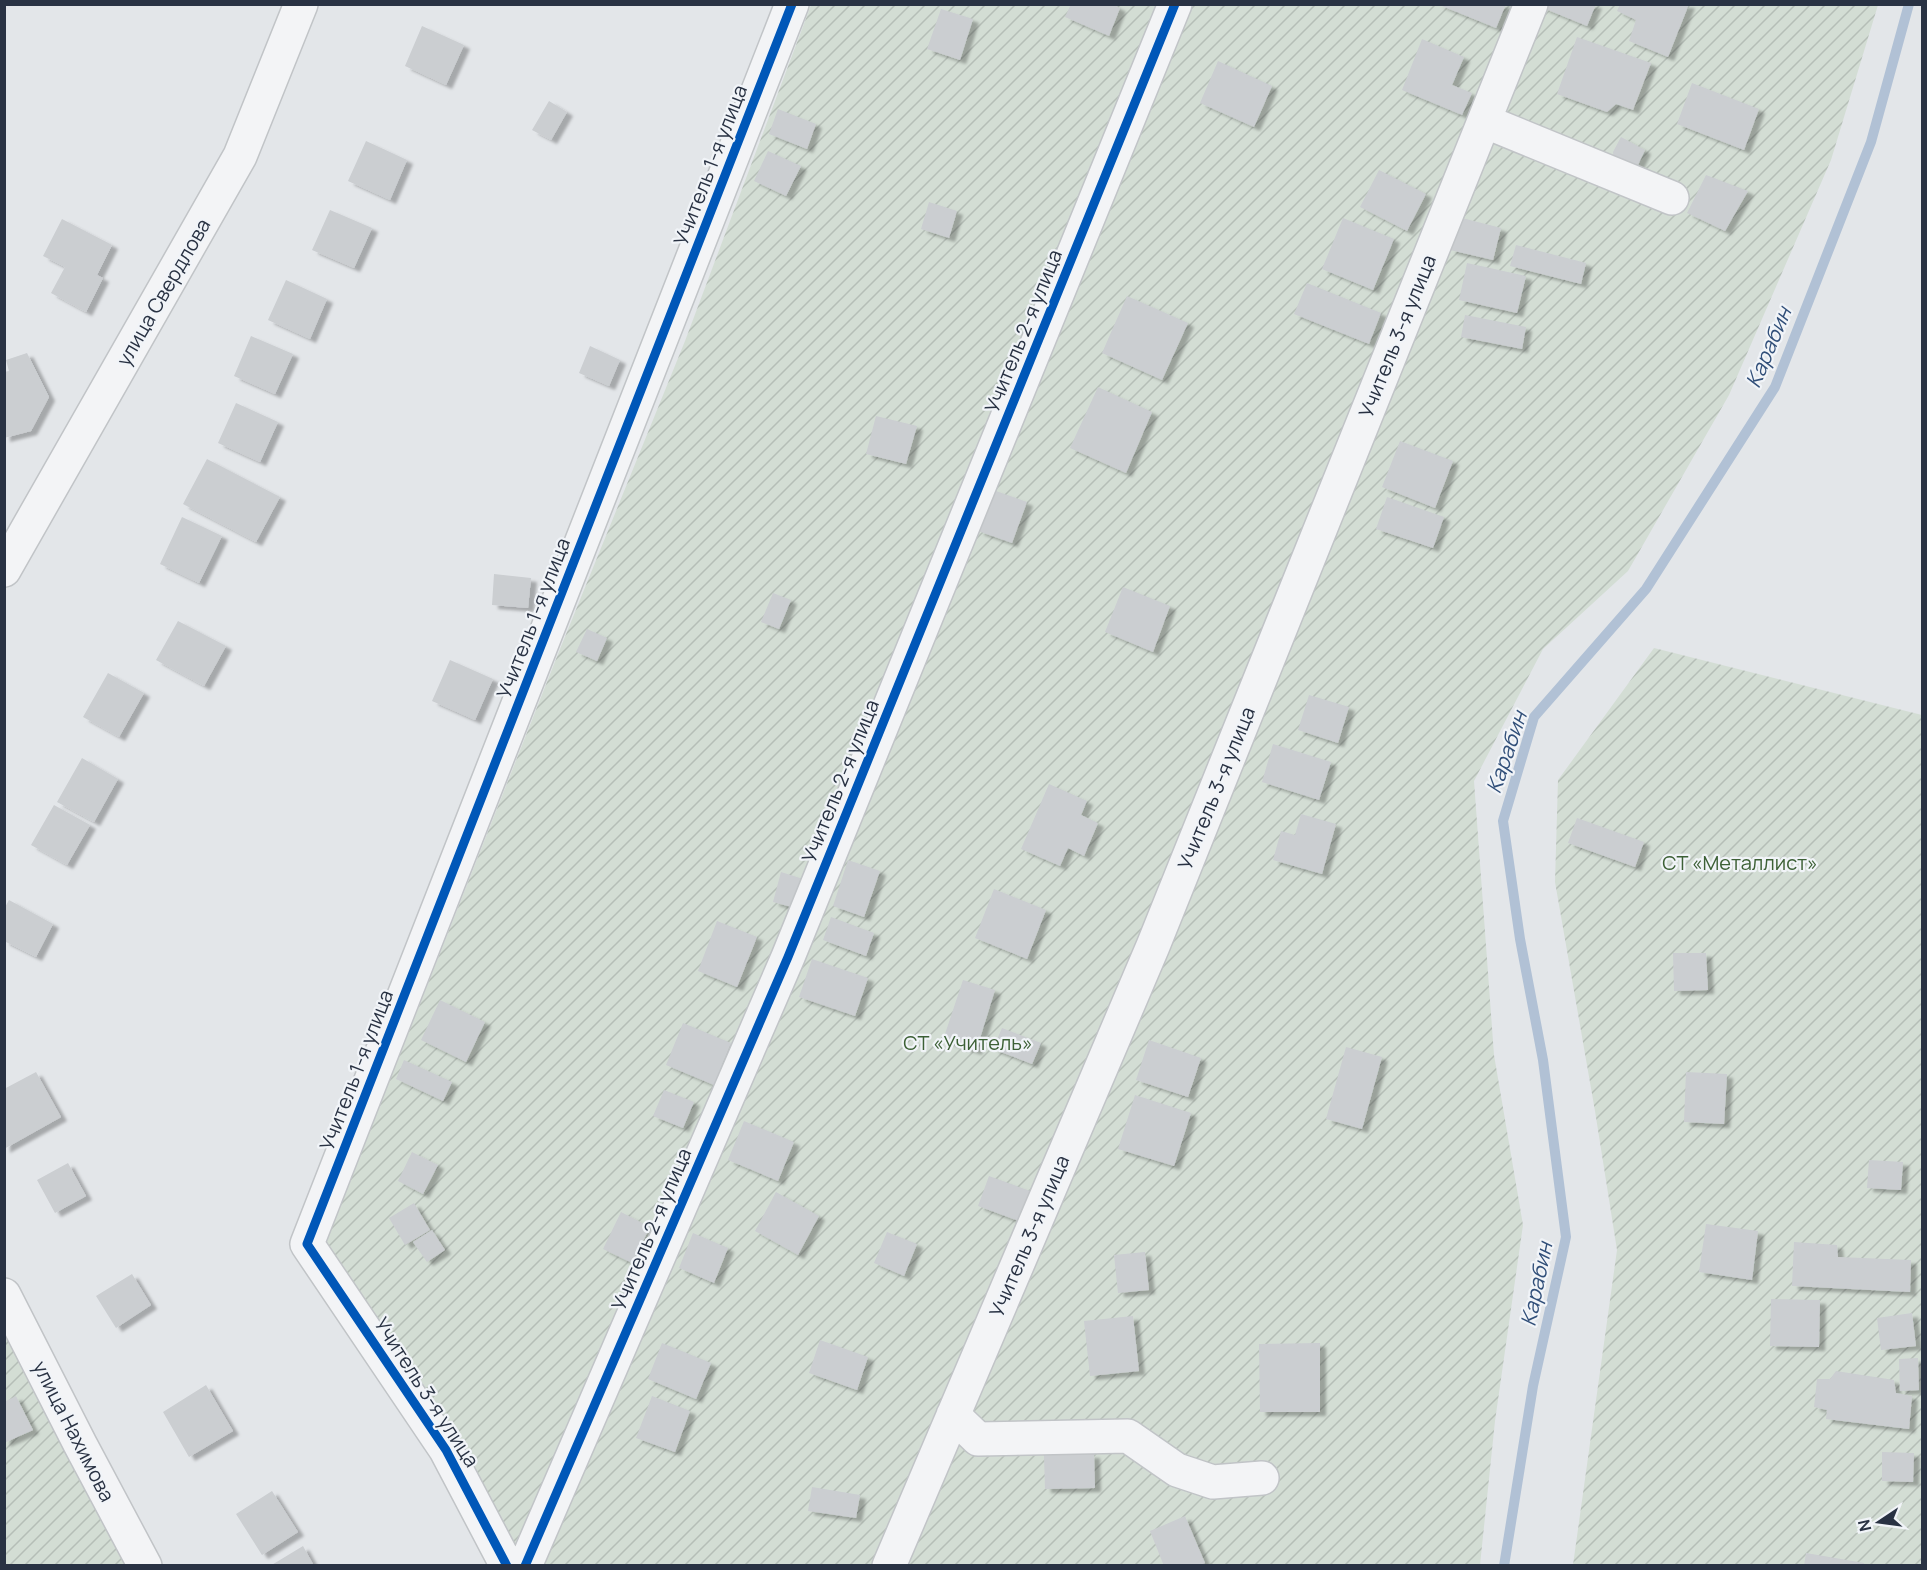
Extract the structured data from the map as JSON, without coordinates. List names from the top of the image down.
{
  "streets": {
    "street": [
      "Учитель 1-я улица",
      "улица Свердлова",
      "Учитель 2-я улица",
      "Учитель 3-я улица",
      "улица Нахимова"
    ]
  },
  "crossings": [
    ["Учитель 1-я улица", "Учитель 3-я улица"]
  ],
  "water": ["Карабин"],
  "parks": ["СТ «Металлист»", "СТ «Учитель»"],
  "north": "left"
}
